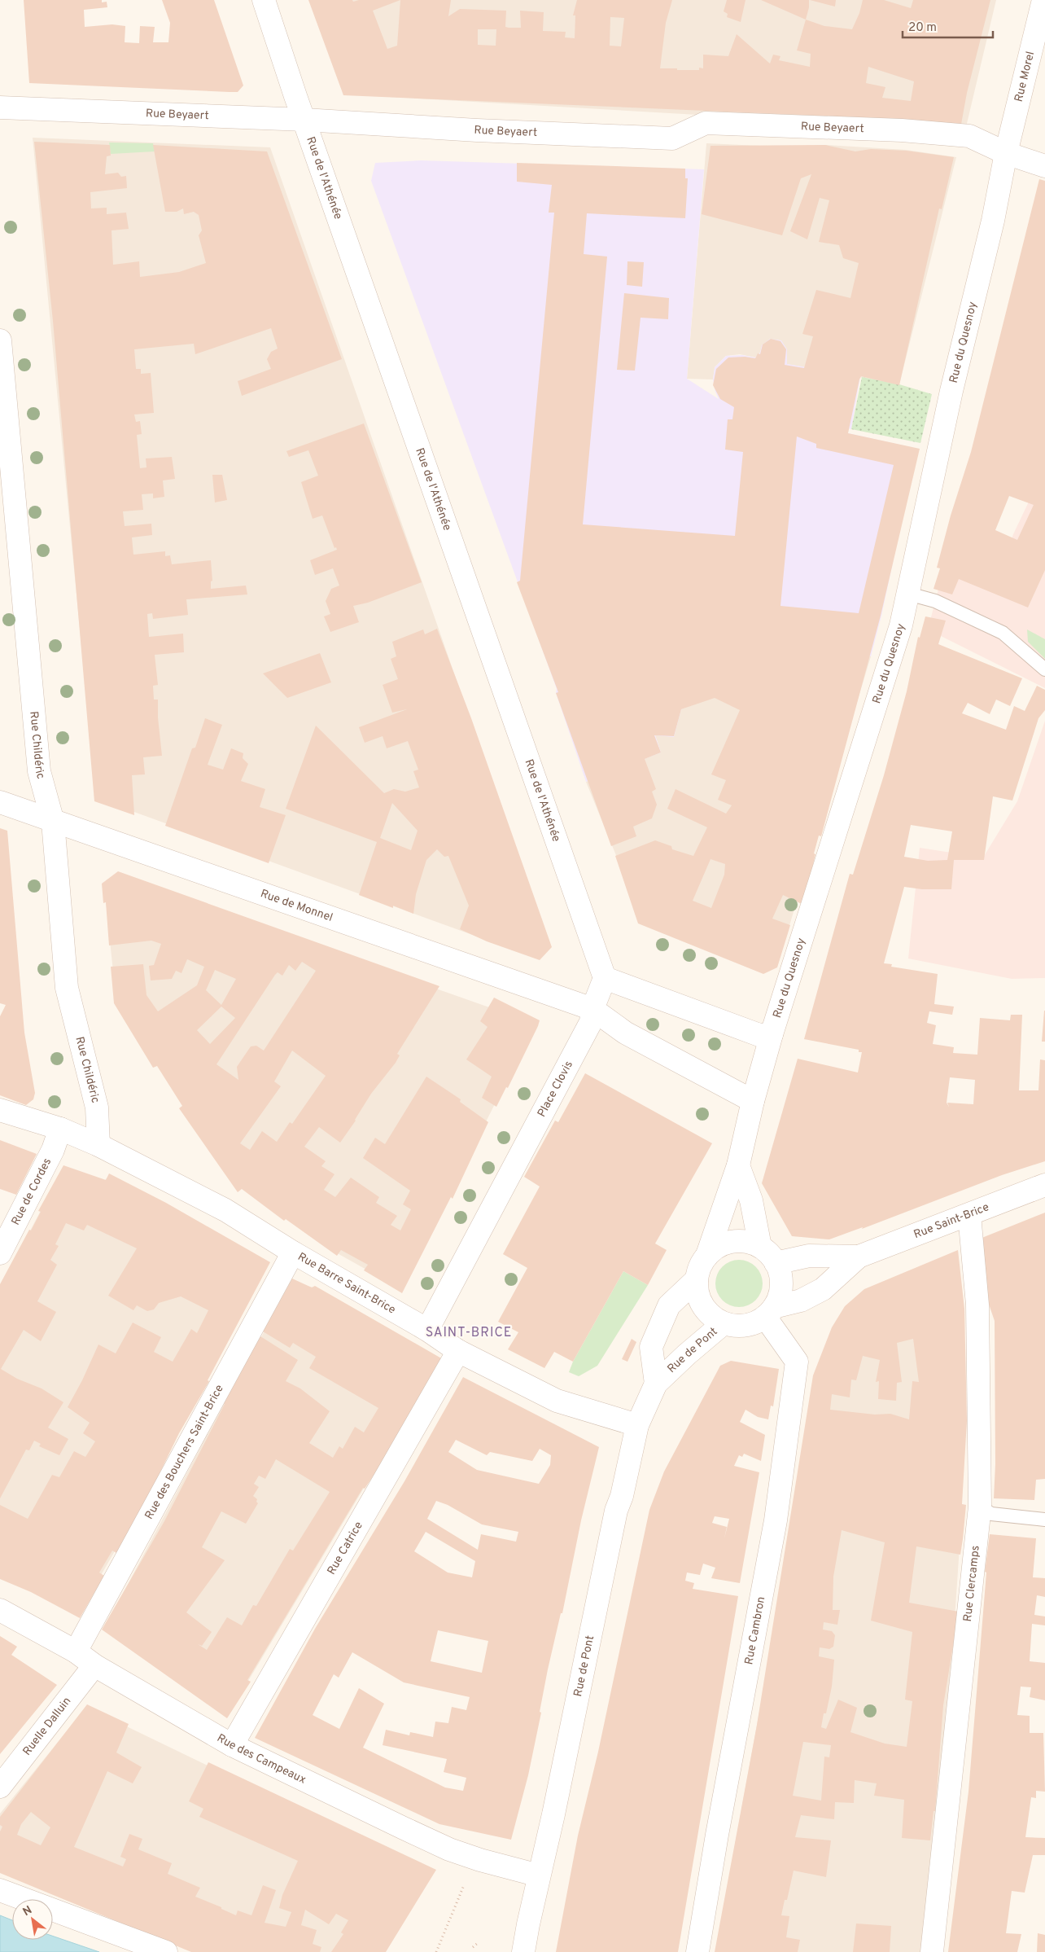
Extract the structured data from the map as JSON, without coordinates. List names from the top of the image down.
{
  "streets": {
    "street": [
      "Rue Morel",
      "Rue Beyaert",
      "Rue de l'Athénée",
      "Rue du Quesnoy",
      "Rue Childéric",
      "Rue de Monnel",
      "Place Clovis",
      "Rue de Cordes",
      "Rue Saint-Brice",
      "Rue Barre Saint-Brice",
      "Rue de Pont",
      "Rue des Bouchers Saint-Brice",
      "Rue Catrice",
      "Rue Clercamps",
      "Rue Cambron",
      "Ruelle Dalluin",
      "Rue des Campeaux"
    ]
  },
  "crossings": [
    ["Rue Morel", "Rue Beyaert"],
    ["Rue Morel", "Rue du Quesnoy"],
    ["Rue Beyaert", "Rue de l'Athénée"],
    ["Rue Beyaert", "Rue du Quesnoy"],
    ["Rue de l'Athénée", "Place Clovis"],
    ["Rue du Quesnoy", "Rue Saint-Brice"],
    ["Rue du Quesnoy", "Rue de Pont"],
    ["Rue du Quesnoy", "Rue Cambron"],
    ["Rue Childéric", "Rue de Monnel"],
    ["Rue Childéric", "Rue Barre Saint-Brice"],
    ["Rue de Monnel", "Place Clovis"],
    ["Place Clovis", "Rue Barre Saint-Brice"],
    ["Rue de Cordes", "Rue Barre Saint-Brice"],
    ["Rue Saint-Brice", "Rue de Pont"],
    ["Rue Saint-Brice", "Rue Clercamps"],
    ["Rue Saint-Brice", "Rue Cambron"],
    ["Rue Barre Saint-Brice", "Rue de Pont"],
    ["Rue Barre Saint-Brice", "Rue des Bouchers Saint-Brice"],
    ["Rue Barre Saint-Brice", "Rue Catrice"],
    ["Rue de Pont", "Rue Cambron"],
    ["Rue de Pont", "Rue des Campeaux"],
    ["Rue des Bouchers Saint-Brice", "Rue des Campeaux"],
    ["Rue Catrice", "Rue des Campeaux"],
    ["Ruelle Dalluin", "Rue des Campeaux"]
  ],
  "districts": ["SAINT-BRICE"],
  "scale_bar": "20 m",
  "north": "top left"
}
